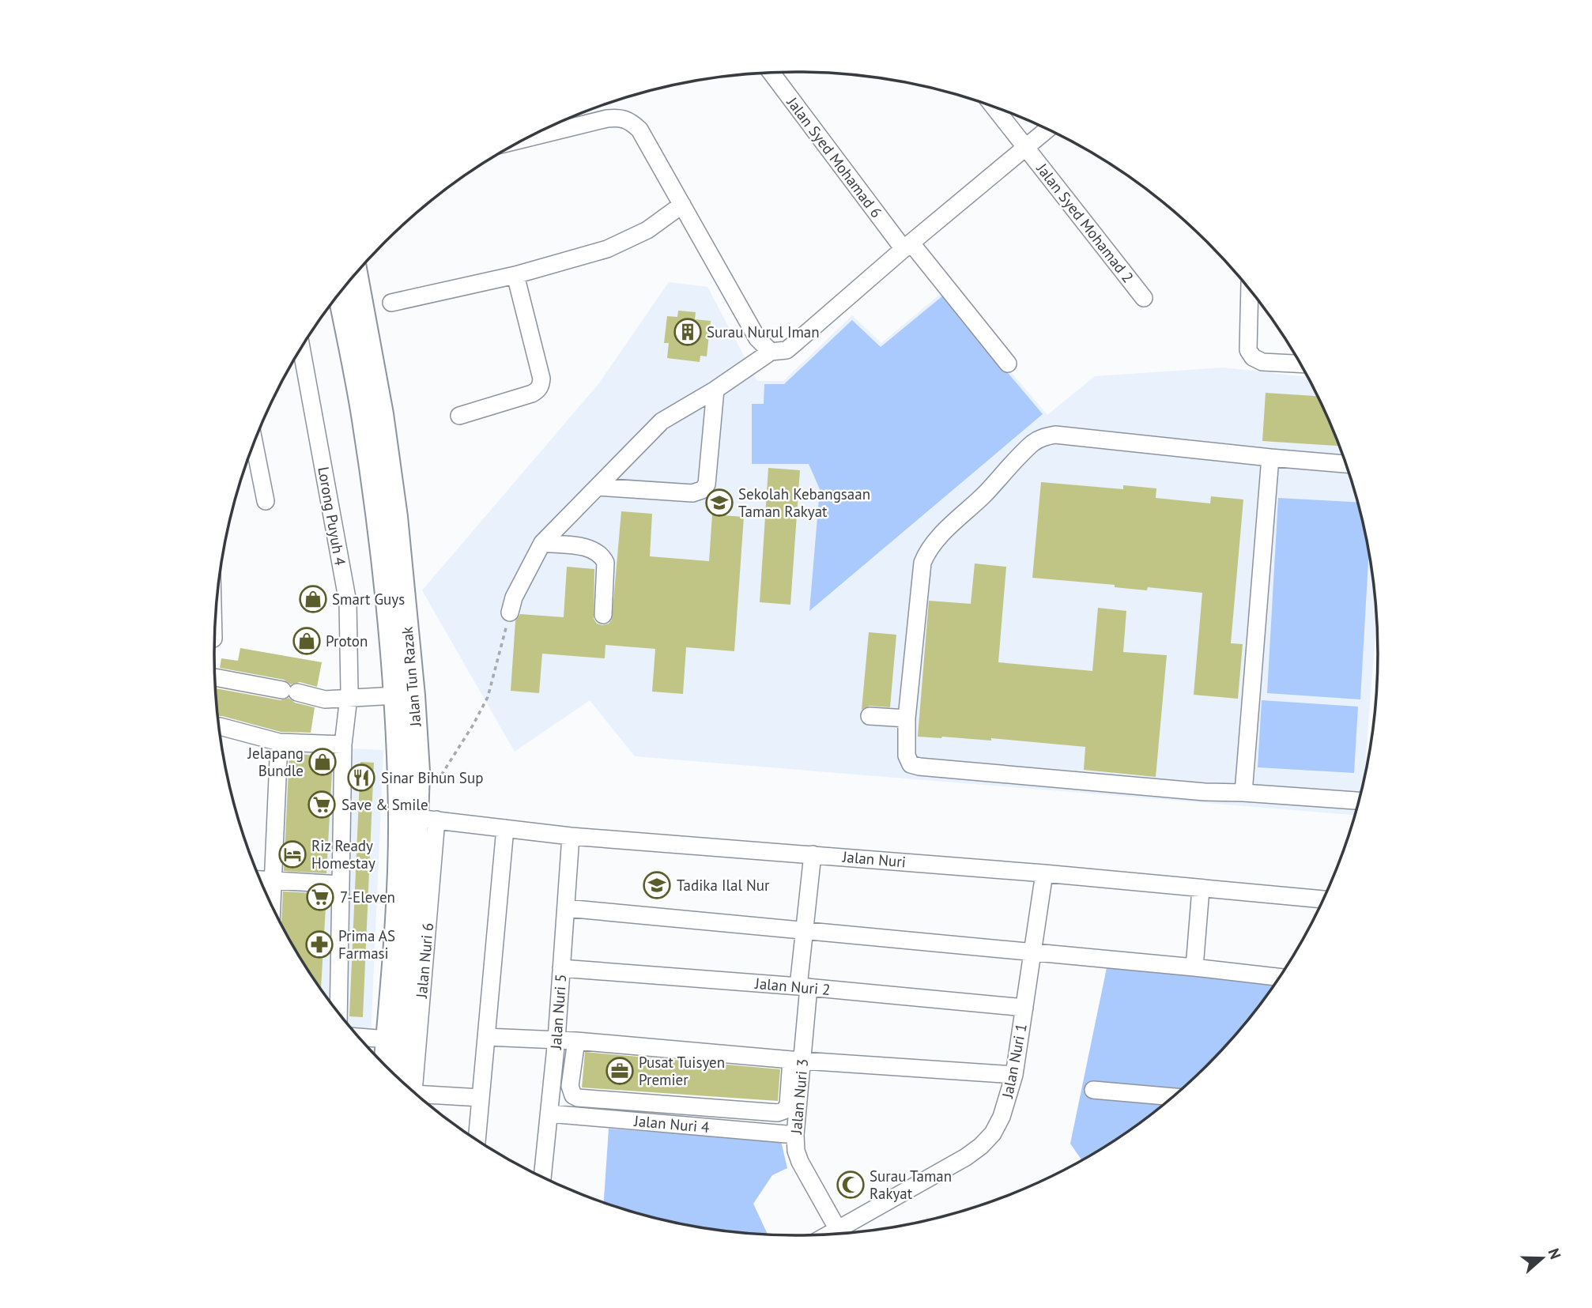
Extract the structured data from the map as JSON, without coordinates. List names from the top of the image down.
{
  "streets": {
    "main road": ["Jalan Tun Razak"],
    "street": [
      "Jalan Syed Mohamad 6",
      "Jalan Syed Mohamad 2",
      "Lorong Puyuh 4",
      "Jalan Nuri",
      "Jalan Nuri 2",
      "Jalan Nuri 5",
      "Jalan Nuri 1",
      "Jalan Nuri 3",
      "Jalan Nuri 4"
    ]
  },
  "crossings": [
    ["Jalan Tun Razak", "Jalan Nuri"],
    ["Jalan Nuri", "Jalan Nuri 5"],
    ["Jalan Nuri", "Jalan Nuri 1"],
    ["Jalan Nuri", "Jalan Nuri 3"],
    ["Jalan Nuri 2", "Jalan Nuri 5"],
    ["Jalan Nuri 2", "Jalan Nuri 1"],
    ["Jalan Nuri 2", "Jalan Nuri 3"],
    ["Jalan Nuri 5", "Jalan Nuri 4"],
    ["Jalan Nuri 1", "Jalan Nuri 3"],
    ["Jalan Nuri 3", "Jalan Nuri 4"]
  ],
  "places": {
    "building": ["Surau Nurul Iman"],
    "school or university": ["Sekolah Kebangsaan Taman Rakyat", "Tadika Ilal Nur"],
    "shop": ["Smart Guys", "Proton", "Jelapang Bundle"],
    "restaurant": ["Sinar Bihun Sup"],
    "supermarket": ["Save & Smile", "7-Eleven"],
    "hotel": ["Riz Ready Homestay"],
    "pharmacy": ["Prima AS Farmasi"],
    "office": ["Pusat Tuisyen Premier"],
    "mosque": ["Surau Taman Rakyat"]
  },
  "north": "right"
}
